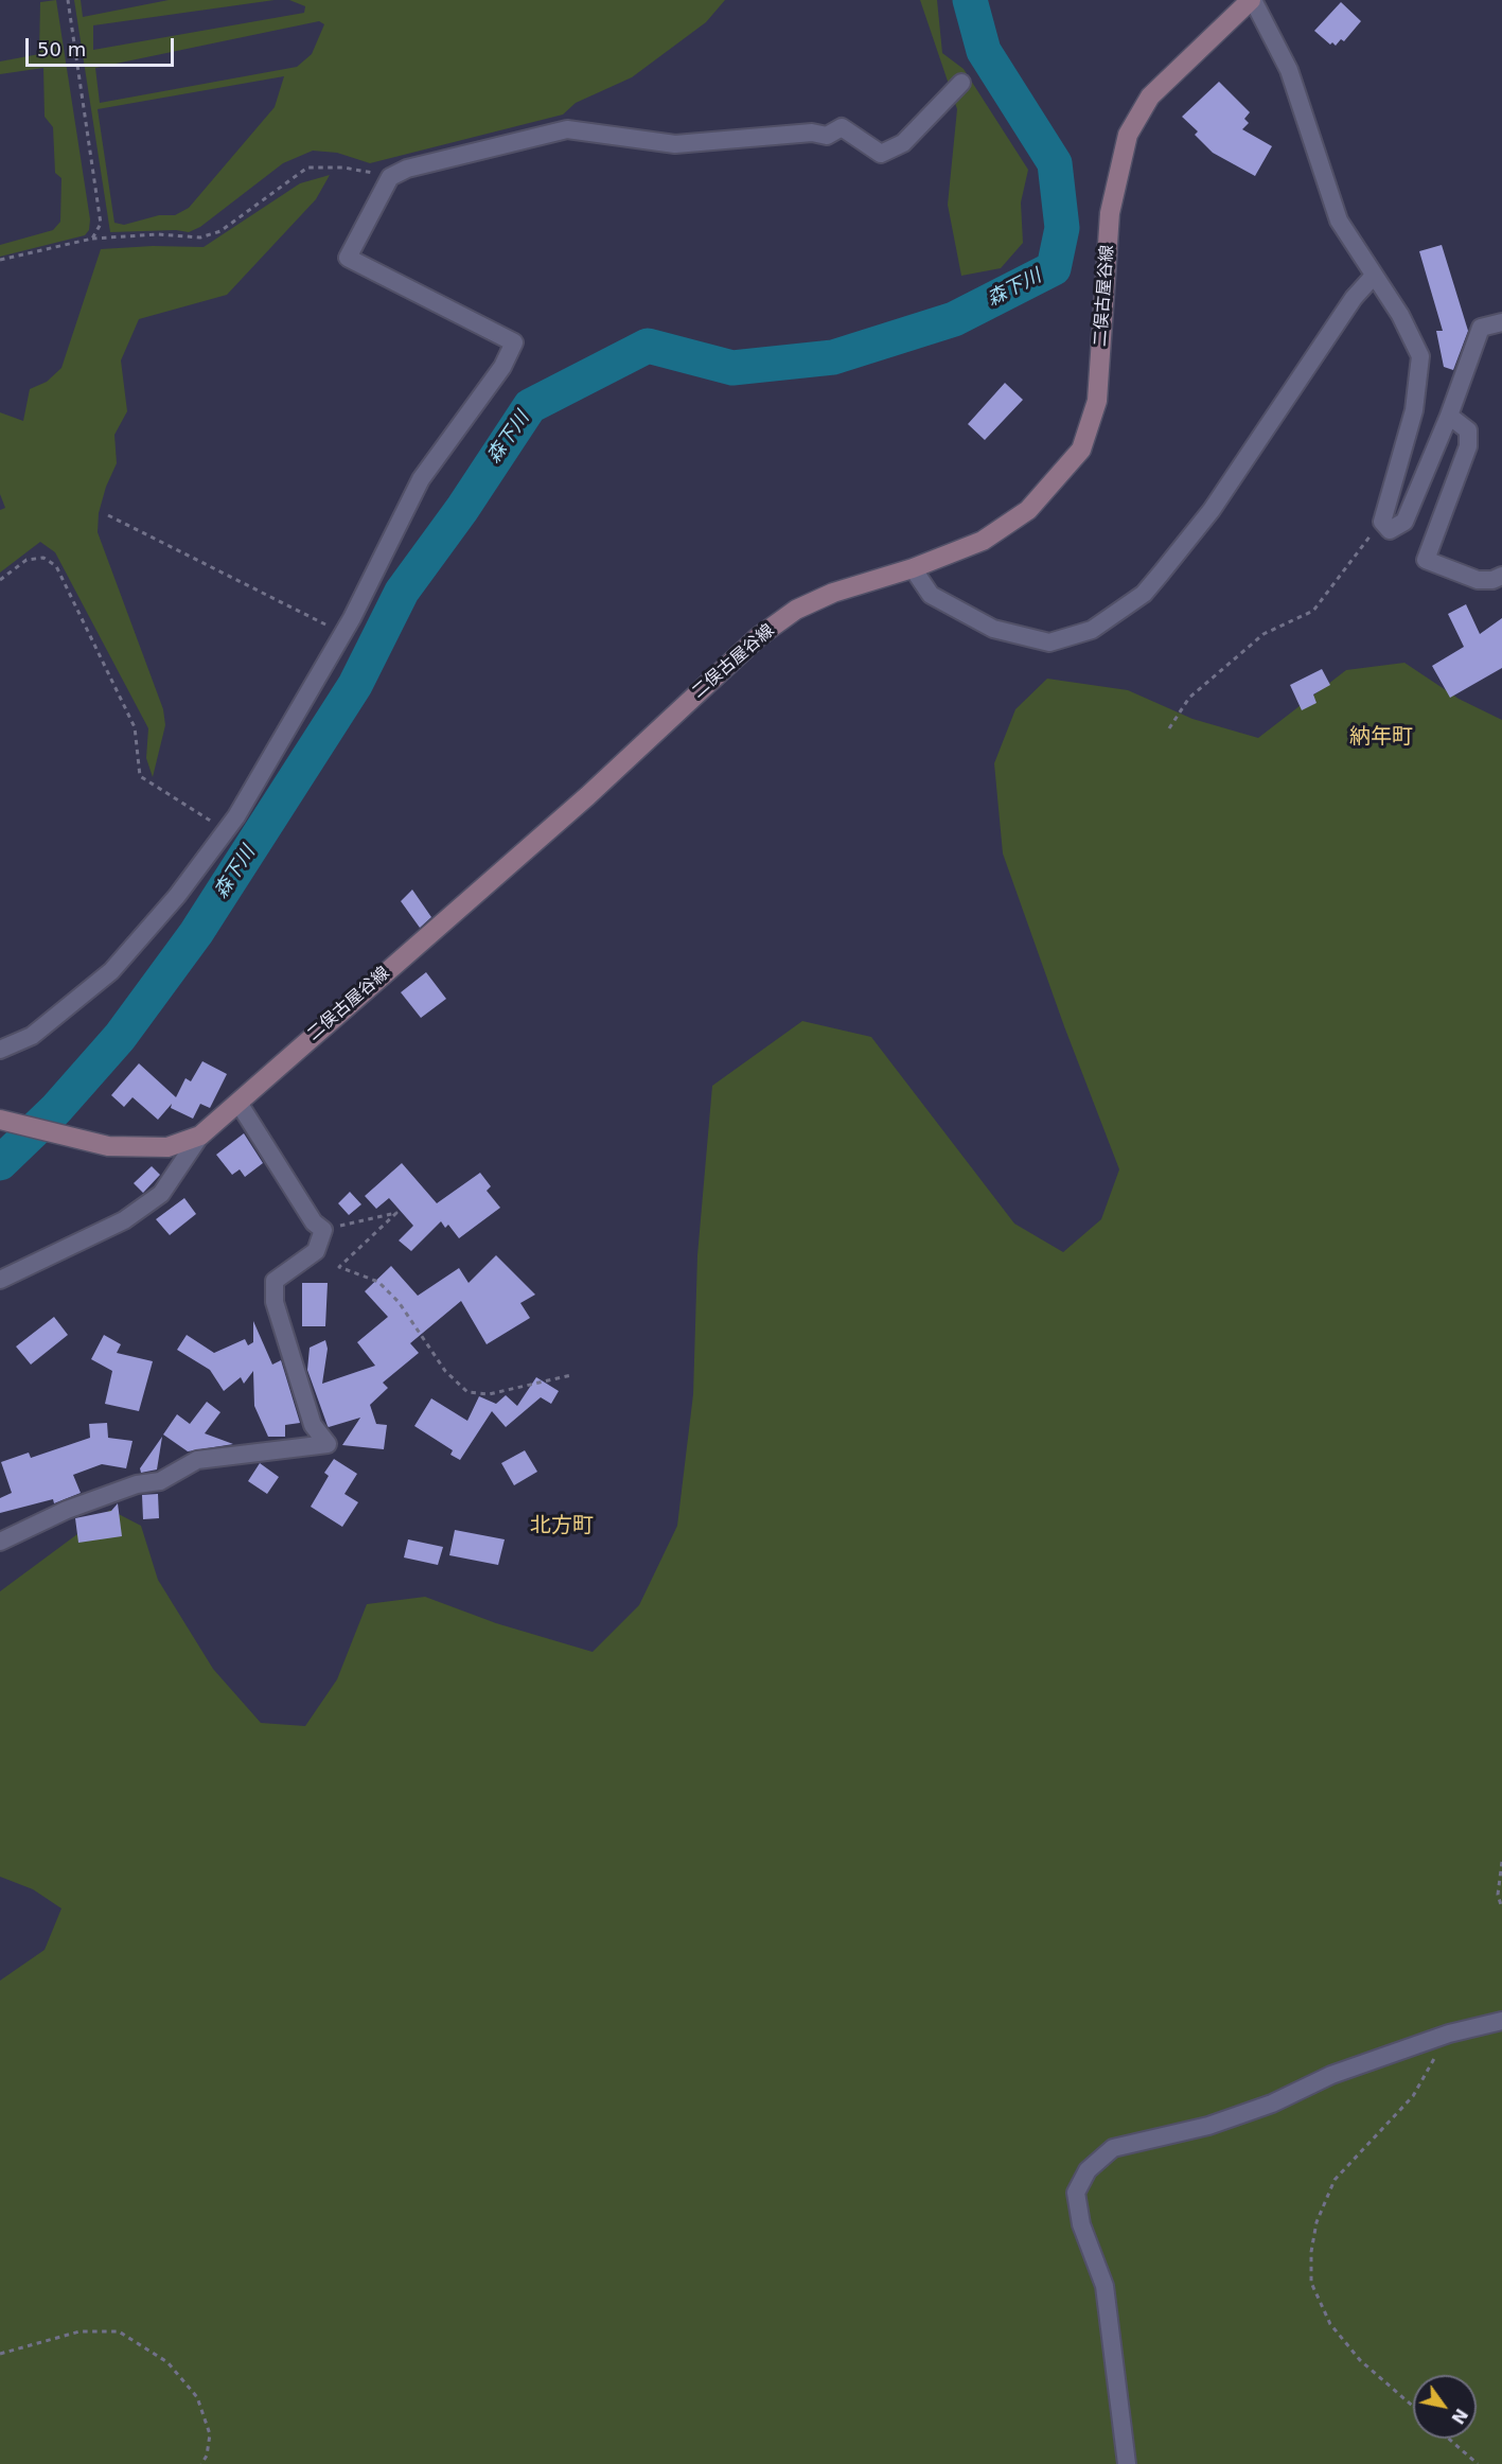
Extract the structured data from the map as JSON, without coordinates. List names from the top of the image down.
{
  "streets": {
    "main road": ["二俣古屋谷線"]
  },
  "districts": ["納年町", "北方町"],
  "water": ["森下川"],
  "scale_bar": "50 m",
  "north": "bottom right"
}
